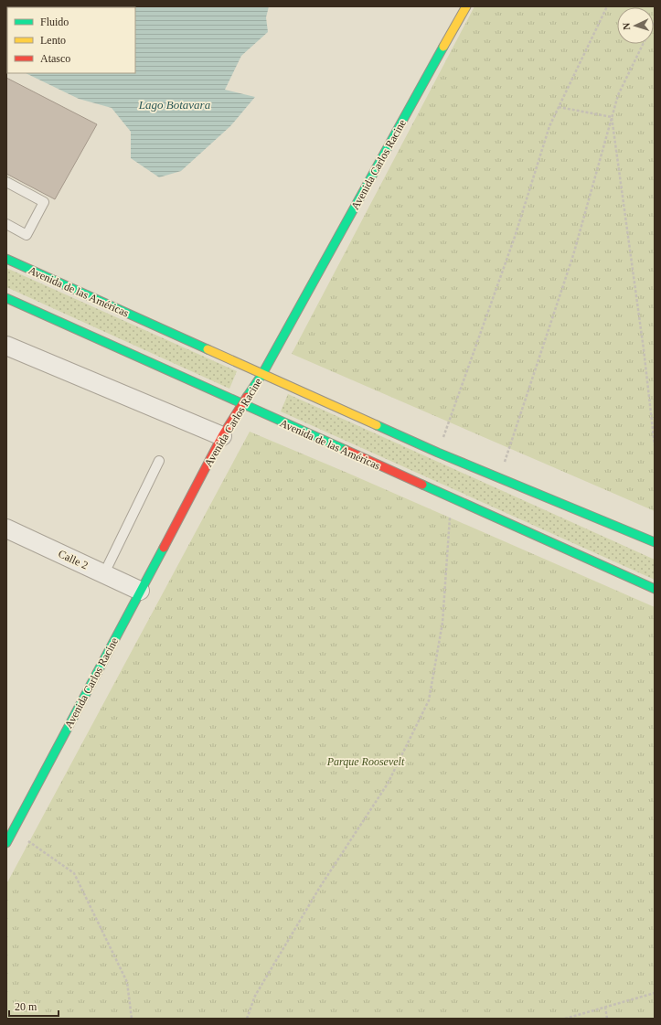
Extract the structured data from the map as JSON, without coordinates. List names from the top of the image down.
{
  "streets": {
    "main road": ["Avenida Carlos Racine", "Avenida de las Américas"],
    "street": ["Calle 2"]
  },
  "crossings": [
    ["Avenida Carlos Racine", "Avenida de las Américas"],
    ["Avenida Carlos Racine", "Calle 2"]
  ],
  "water": ["Lago Botavara"],
  "parks": ["Parque Roosevelt"],
  "legend": ["Fluido", "Lento", "Atasco"],
  "scale_bar": "20 m",
  "north": "left"
}
